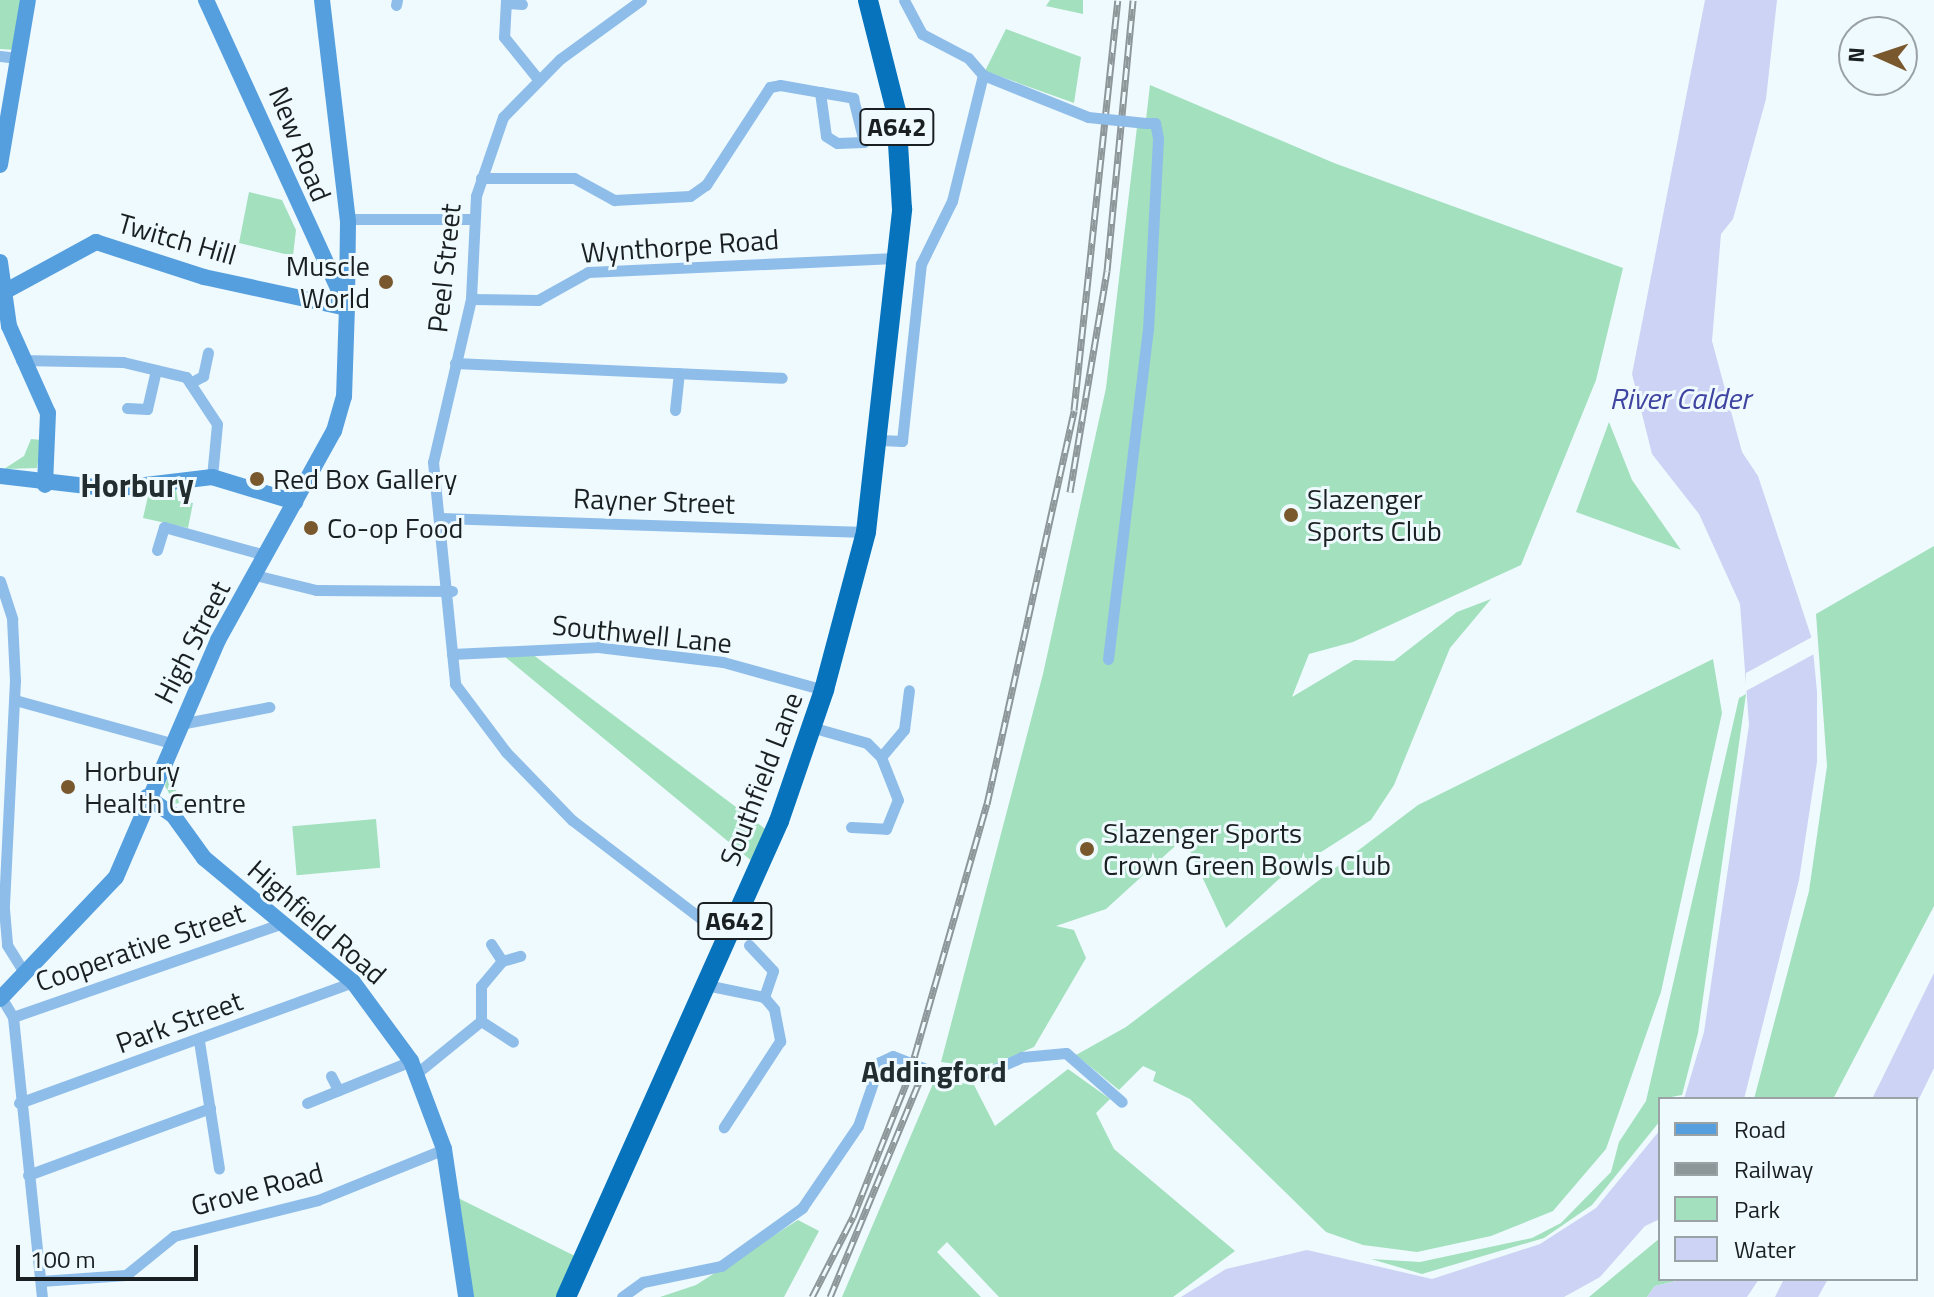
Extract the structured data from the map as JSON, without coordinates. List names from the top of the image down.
{
  "streets": {
    "highway": ["A642", "Southfield Lane"],
    "main road": [
      "New Road",
      "Twitch Hill",
      "High Street",
      "Highfield Road"
    ],
    "street": [
      "Wynthorpe Road",
      "Peel Street",
      "Rayner Street",
      "Southwell Lane",
      "Cooperative Street",
      "Park Street",
      "Grove Road"
    ]
  },
  "crossings": [
    ["New Road", "Twitch Hill"],
    ["New Road", "High Street"],
    ["Twitch Hill", "High Street"],
    ["Wynthorpe Road", "Peel Street"],
    ["Wynthorpe Road", "Southfield Lane"],
    ["Peel Street", "Rayner Street"],
    ["Peel Street", "Southwell Lane"],
    ["Rayner Street", "Southfield Lane"],
    ["Southwell Lane", "Southfield Lane"],
    ["High Street", "Highfield Road"],
    ["Highfield Road", "Cooperative Street"],
    ["Highfield Road", "Park Street"],
    ["Highfield Road", "Grove Road"]
  ],
  "districts": ["Horbury", "Addingford"],
  "water": ["River Calder"],
  "places": [
    "Muscle World",
    "Red Box Gallery",
    "Slazenger Sports Club",
    "Co-op Food",
    "Horbury Health Centre",
    "Slazenger Sports Crown Green Bowls Club"
  ],
  "legend": [
    "Road",
    "Railway",
    "Park",
    "Water"
  ],
  "scale_bar": "100 m",
  "north": "left"
}
